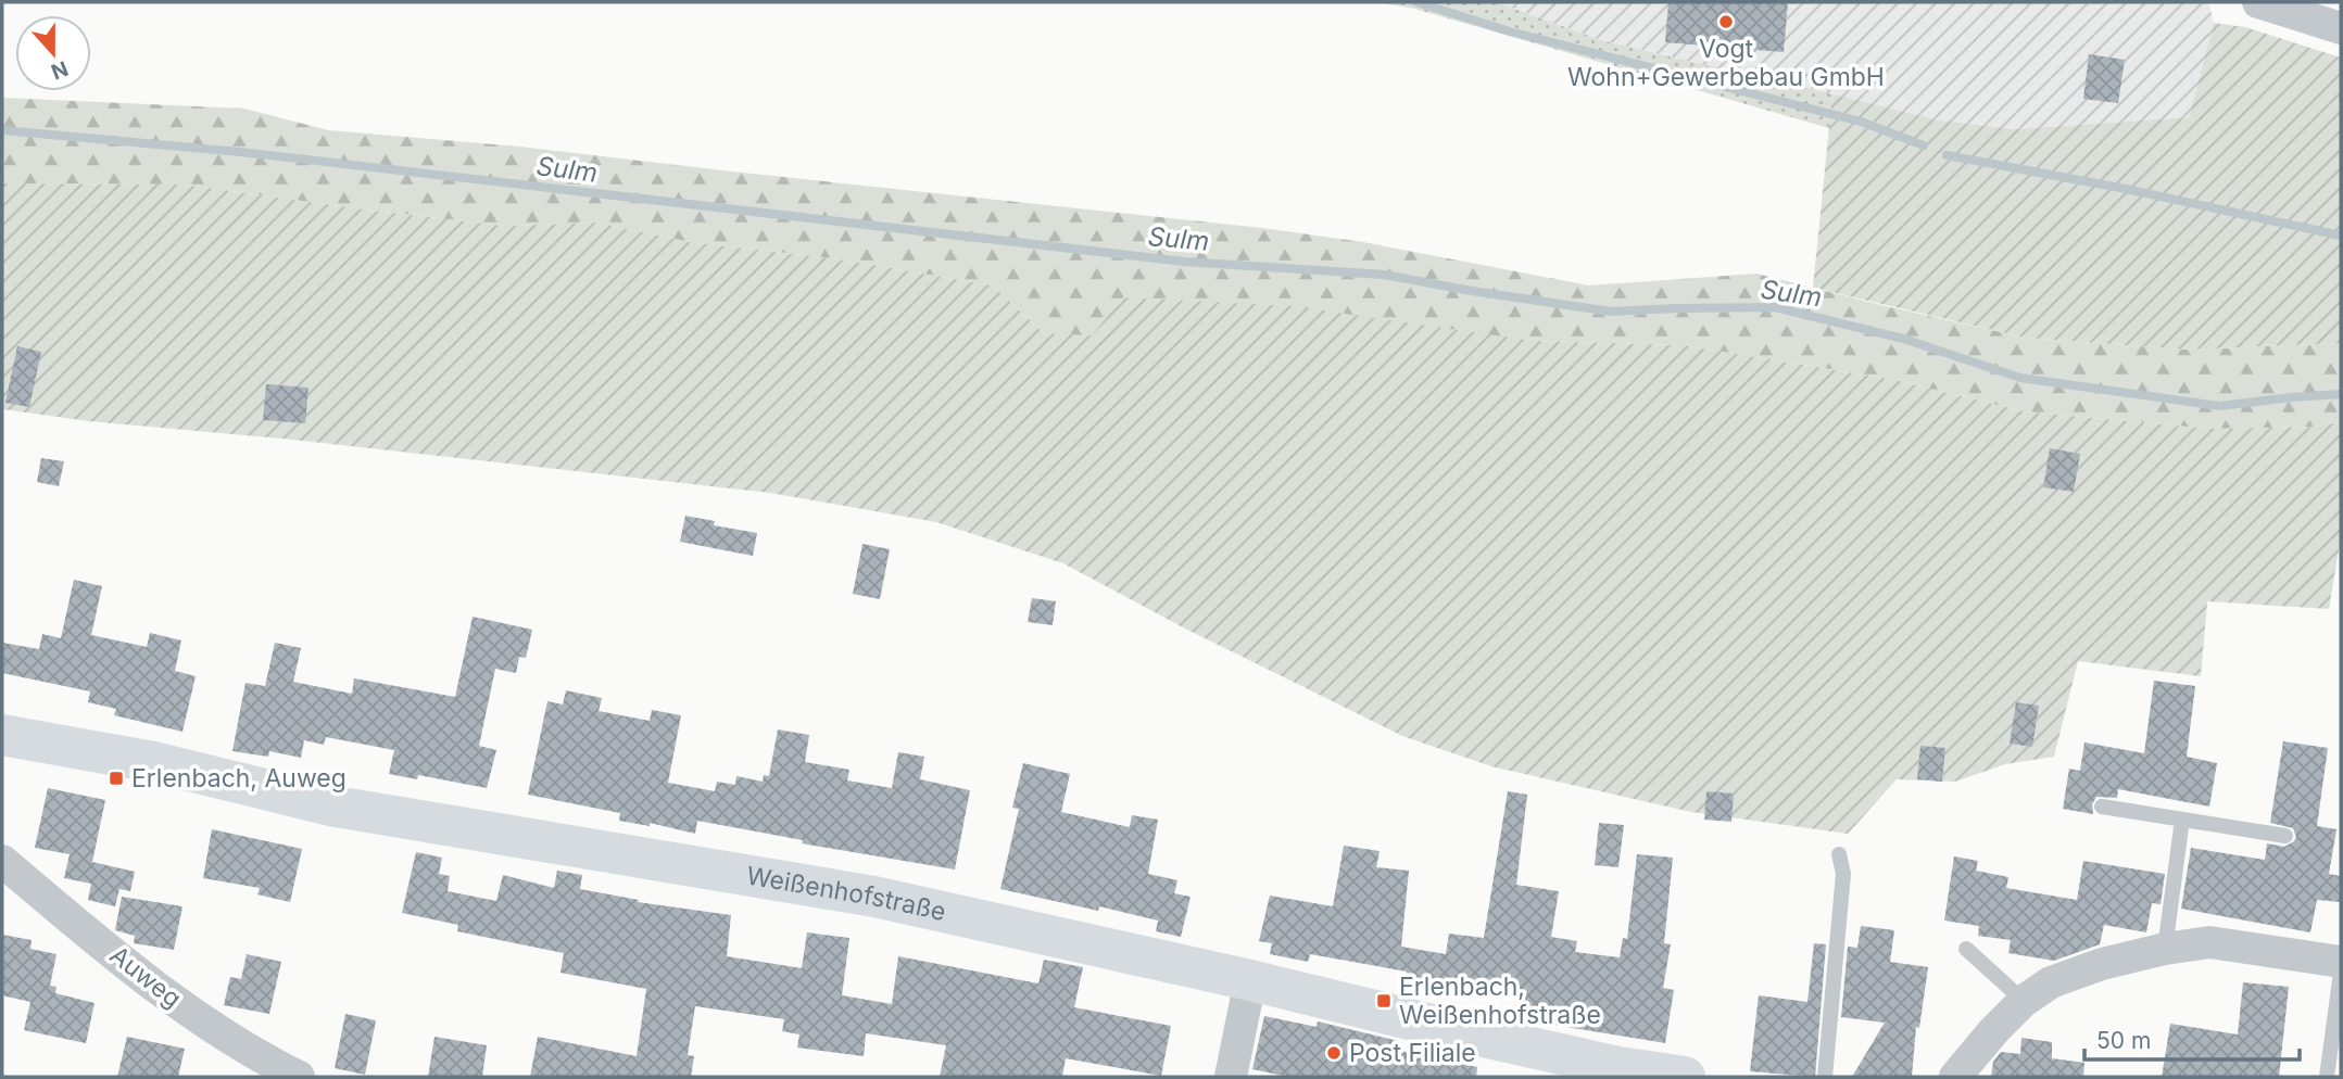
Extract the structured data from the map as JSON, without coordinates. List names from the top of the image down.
{
  "streets": {
    "street": ["Weißenhofstraße", "Auweg"]
  },
  "water": ["Sulm"],
  "places": {
    "other": ["Vogt Wohn+Gewerbebau GmbH", "Post Filiale"],
    "transit": ["Erlenbach, Auweg", "Erlenbach, Weißenhofstraße"]
  },
  "scale_bar": "50 m",
  "north": "bottom"
}
